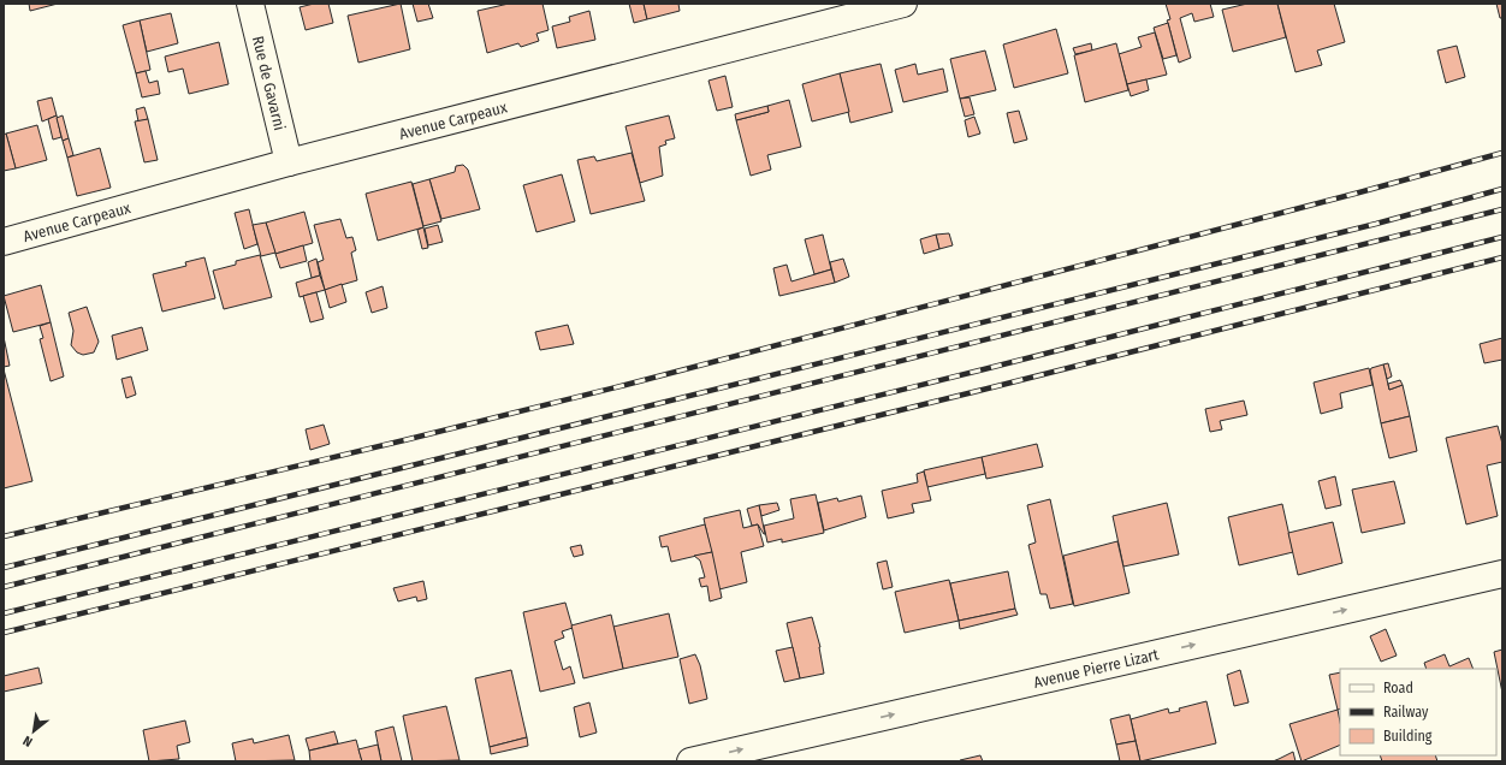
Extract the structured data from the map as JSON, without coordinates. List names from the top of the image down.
{
  "streets": {
    "street": ["Rue de Gavarni", "Avenue Carpeaux", "Avenue Pierre Lizart"]
  },
  "crossings": [
    ["Rue de Gavarni", "Avenue Carpeaux"]
  ],
  "one_way": ["Avenue Pierre Lizart"],
  "legend": ["Road", "Railway", "Building"],
  "north": "bottom left"
}
